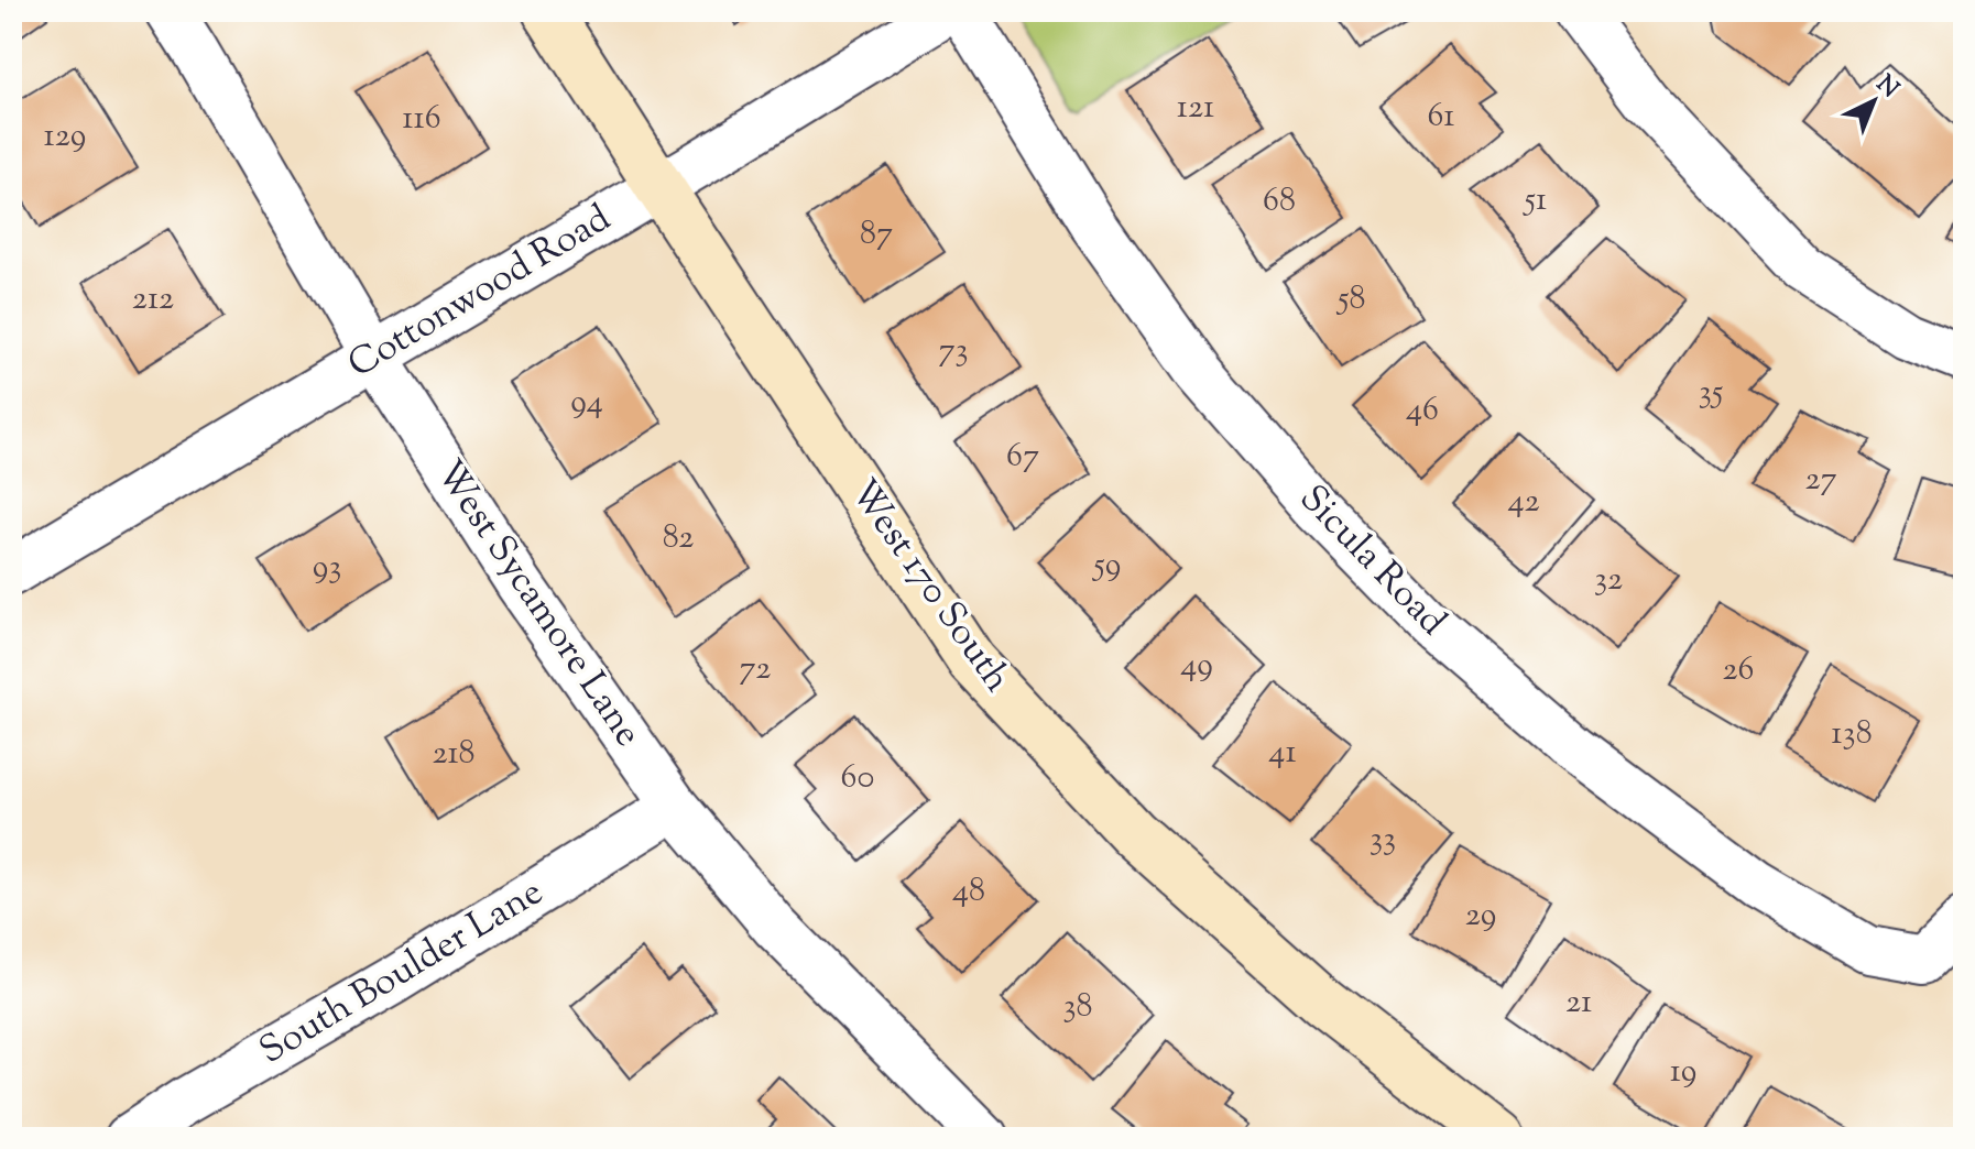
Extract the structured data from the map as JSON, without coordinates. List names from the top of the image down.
{
  "streets": {
    "street": [
      "Cottonwood Road",
      "Sicula Road",
      "West 170 South",
      "West Sycamore Lane",
      "South Boulder Lane"
    ]
  },
  "crossings": [
    ["Cottonwood Road", "West 170 South"],
    ["Cottonwood Road", "West Sycamore Lane"],
    ["West Sycamore Lane", "South Boulder Lane"]
  ],
  "house_numbers": [
    "121",
    "61",
    "116",
    "129",
    "51",
    "68",
    "87",
    "212",
    "58",
    "73",
    "35",
    "94",
    "46",
    "67",
    "27",
    "42",
    "82",
    "59",
    "93",
    "32",
    "49",
    "72",
    "26",
    "138",
    "41",
    "218",
    "60",
    "33",
    "48",
    "29",
    "21",
    "38",
    "19"
  ],
  "north": "top right"
}
